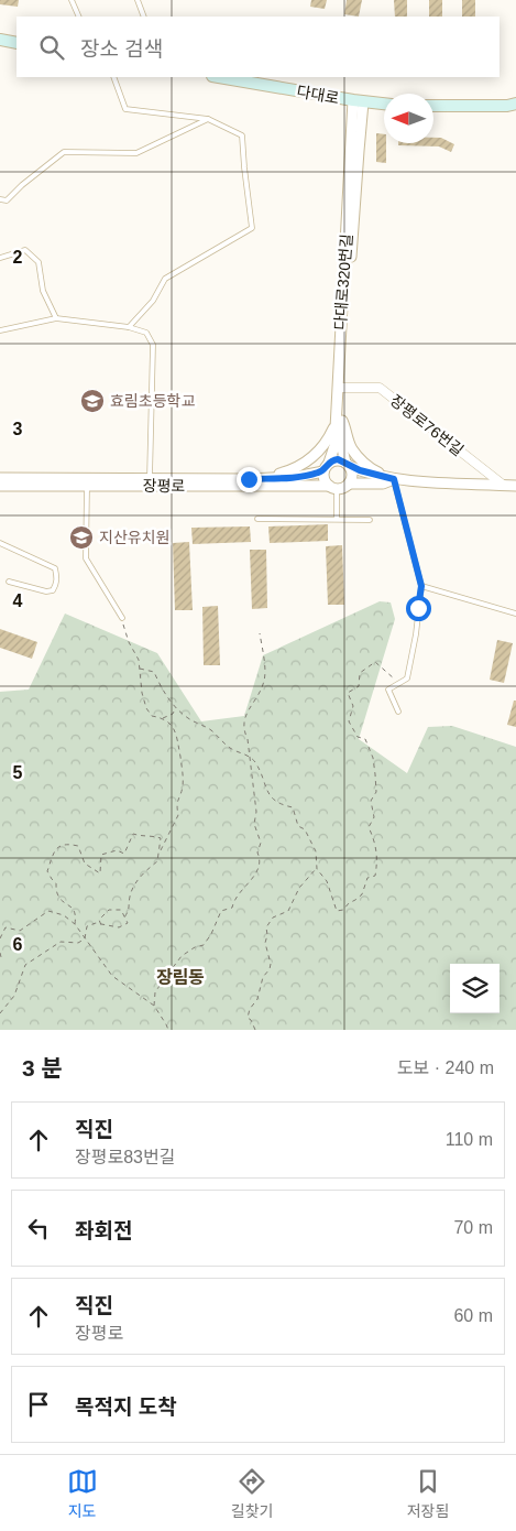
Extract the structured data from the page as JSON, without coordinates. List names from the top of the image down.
{
  "streets": {
    "main road": ["다대로"],
    "street": ["다대로320번길", "장평로76번길", "장평로"]
  },
  "crossings": [
    ["다대로", "다대로320번길"],
    ["다대로320번길", "장평로76번길"],
    ["다대로320번길", "장평로"]
  ],
  "districts": ["장림동"],
  "places": {
    "school or university": ["효림초등학교", "지산유치원"]
  },
  "north": "left",
  "page": {
    "search": "장소 검색",
    "heading": ["3 분", "도보 · 240 m"],
    "list": [
      ["직진", "장평로83번길", "110 m"],
      ["좌회전", "70 m"],
      ["직진", "장평로", "60 m"],
      "목적지 도착"
    ],
    "nav": ["지도", "길찾기", "저장됨"]
  },
  "grid": {
    "rows": [
      "2",
      "3",
      "4",
      "5",
      "6"
    ]
  }
}
